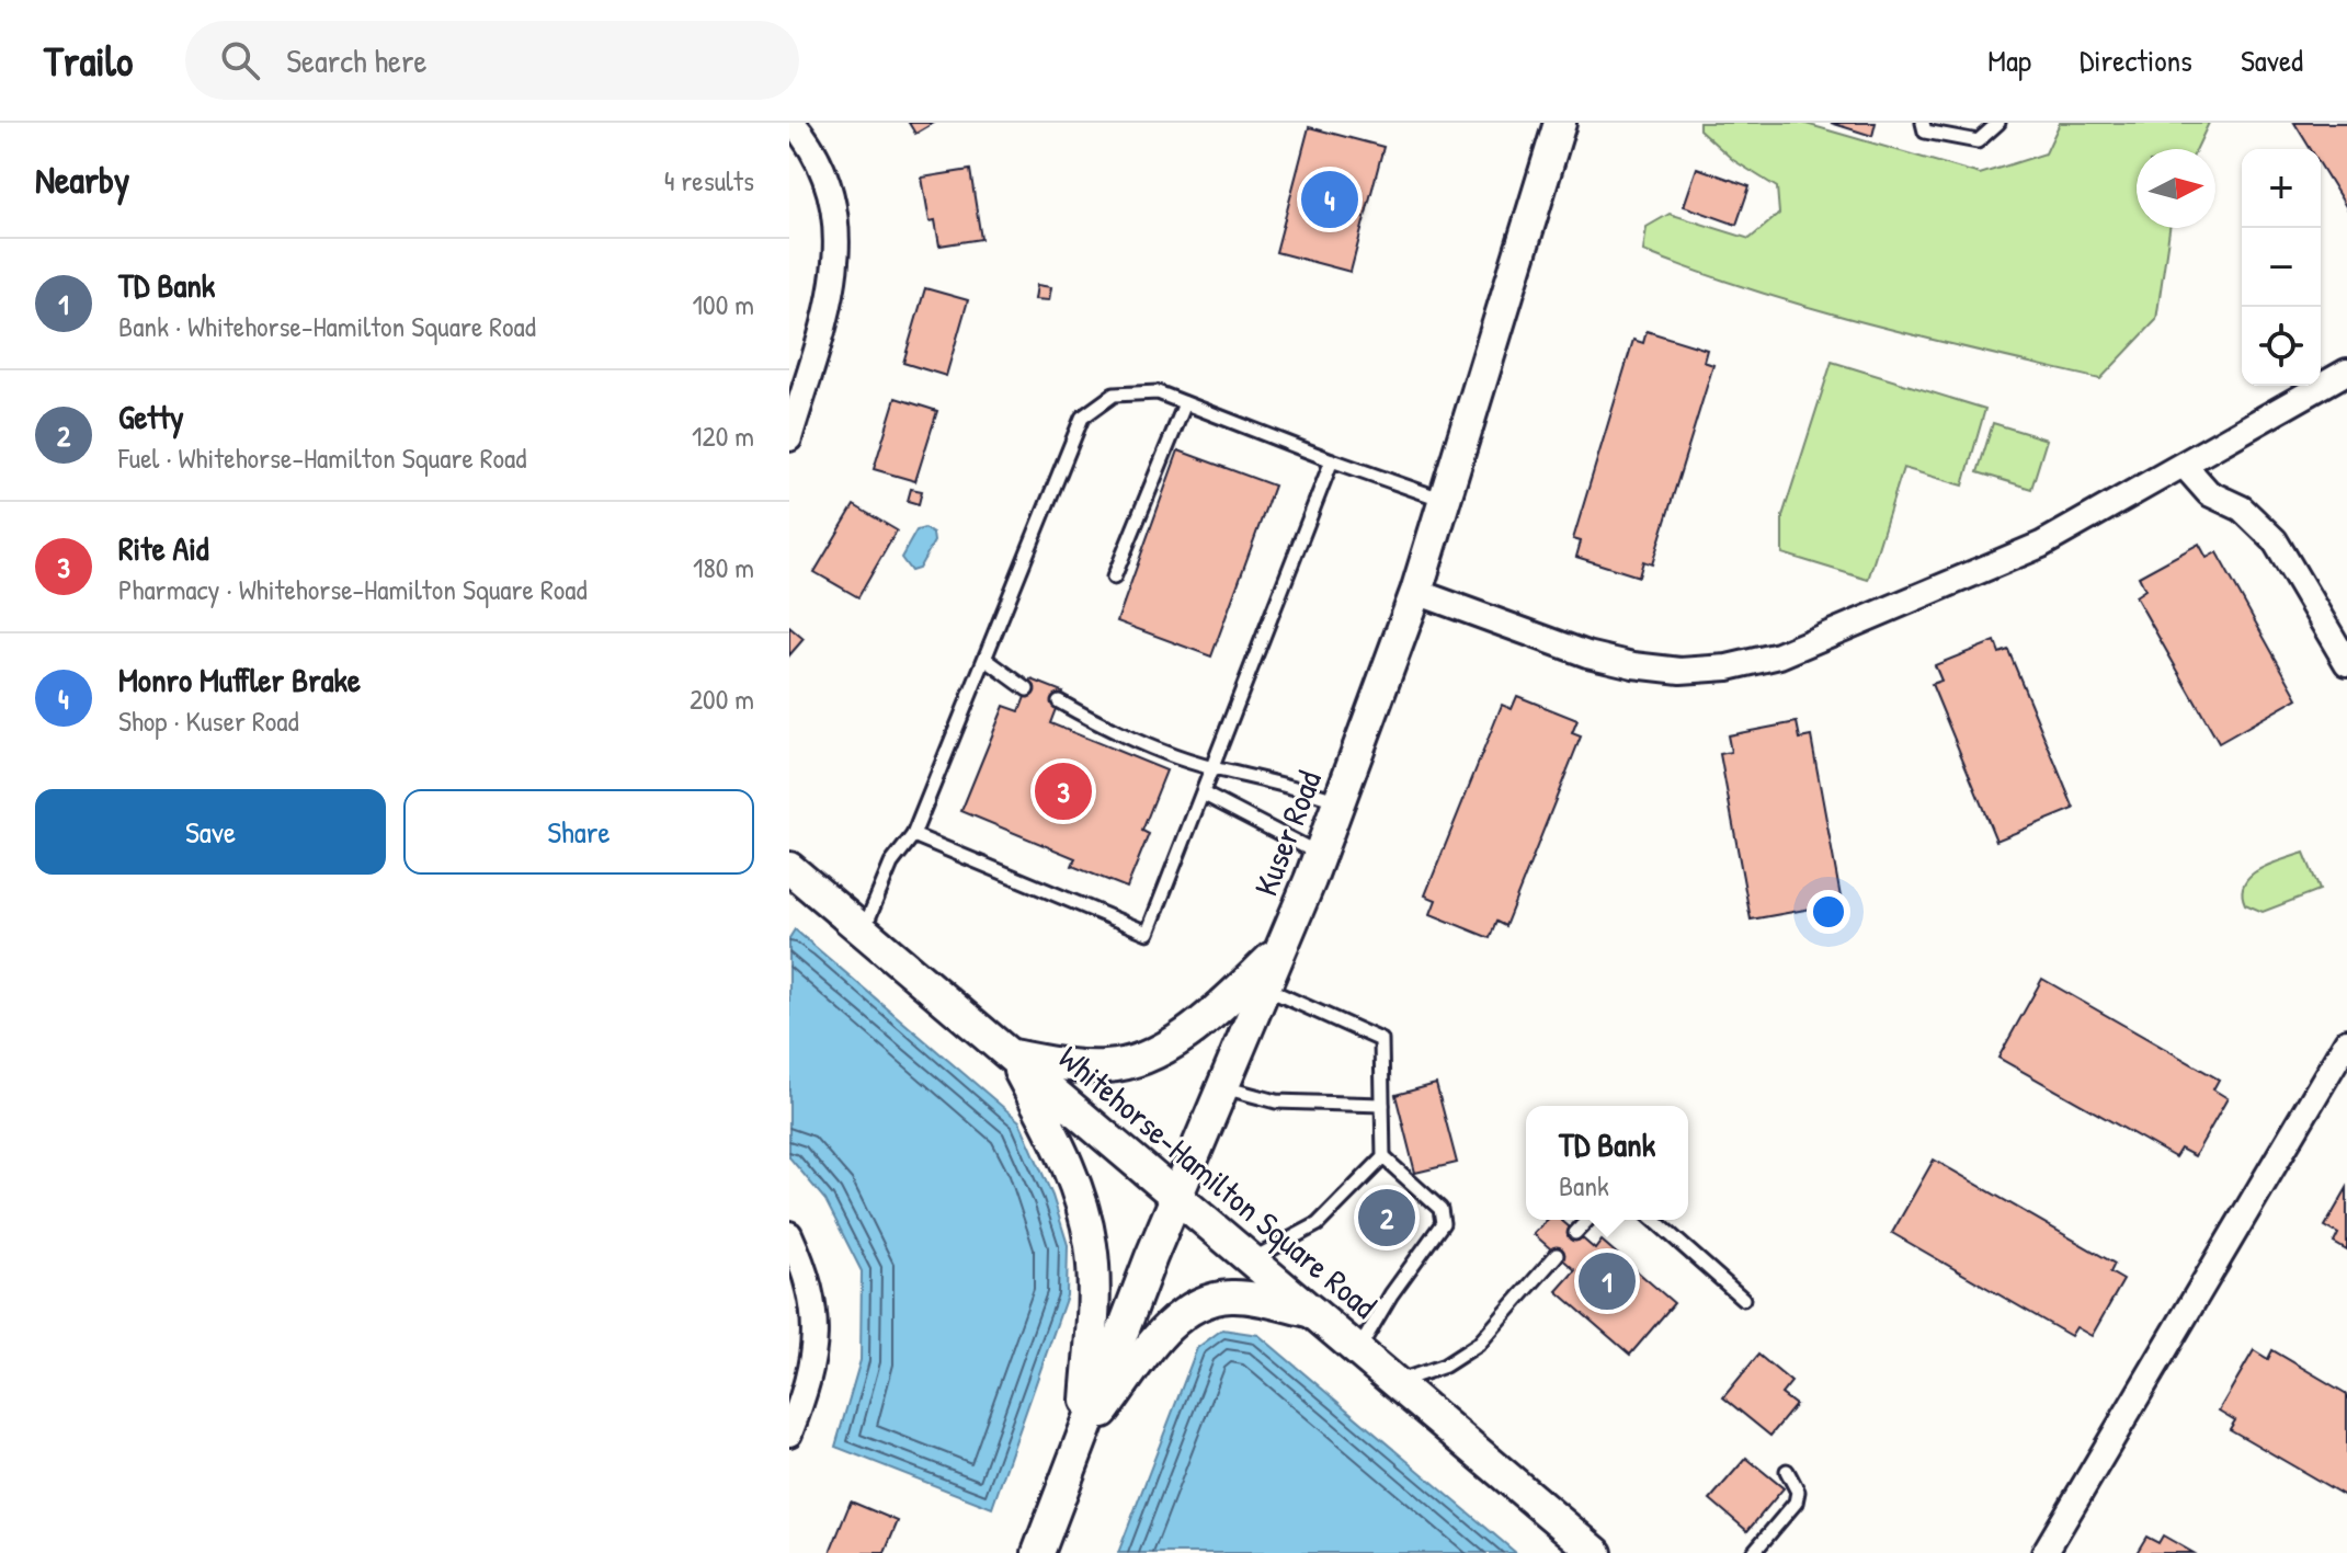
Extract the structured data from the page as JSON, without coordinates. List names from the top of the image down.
{
  "streets": {
    "street": ["Kuser Road", "Whitehorse-Hamilton Square Road"]
  },
  "crossings": [
    ["Kuser Road", "Whitehorse-Hamilton Square Road"]
  ],
  "north": "right",
  "page": {
    "header": "Trailo",
    "search": "Search here",
    "nav": ["Map", "Directions", "Saved"],
    "heading": ["Nearby", "4 results"],
    "map_buttons": ["+", "−"],
    "pins": [
      "4",
      "3",
      "2",
      "1"
    ],
    "list": [
      {
        "mark": "1",
        "name": "TD Bank",
        "note": "Bank · Whitehorse-Hamilton Square Road",
        "value": "100 m"
      },
      {
        "mark": "2",
        "name": "Getty",
        "note": "Fuel · Whitehorse-Hamilton Square Road",
        "value": "120 m"
      },
      {
        "mark": "3",
        "name": "Rite Aid",
        "note": "Pharmacy · Whitehorse-Hamilton Square Road",
        "value": "180 m"
      },
      {
        "mark": "4",
        "name": "Monro Muffler Brake",
        "note": "Shop · Kuser Road",
        "value": "200 m"
      }
    ],
    "buttons": ["Save", "Share"],
    "popup": ["TD Bank", "Bank"]
  }
}
